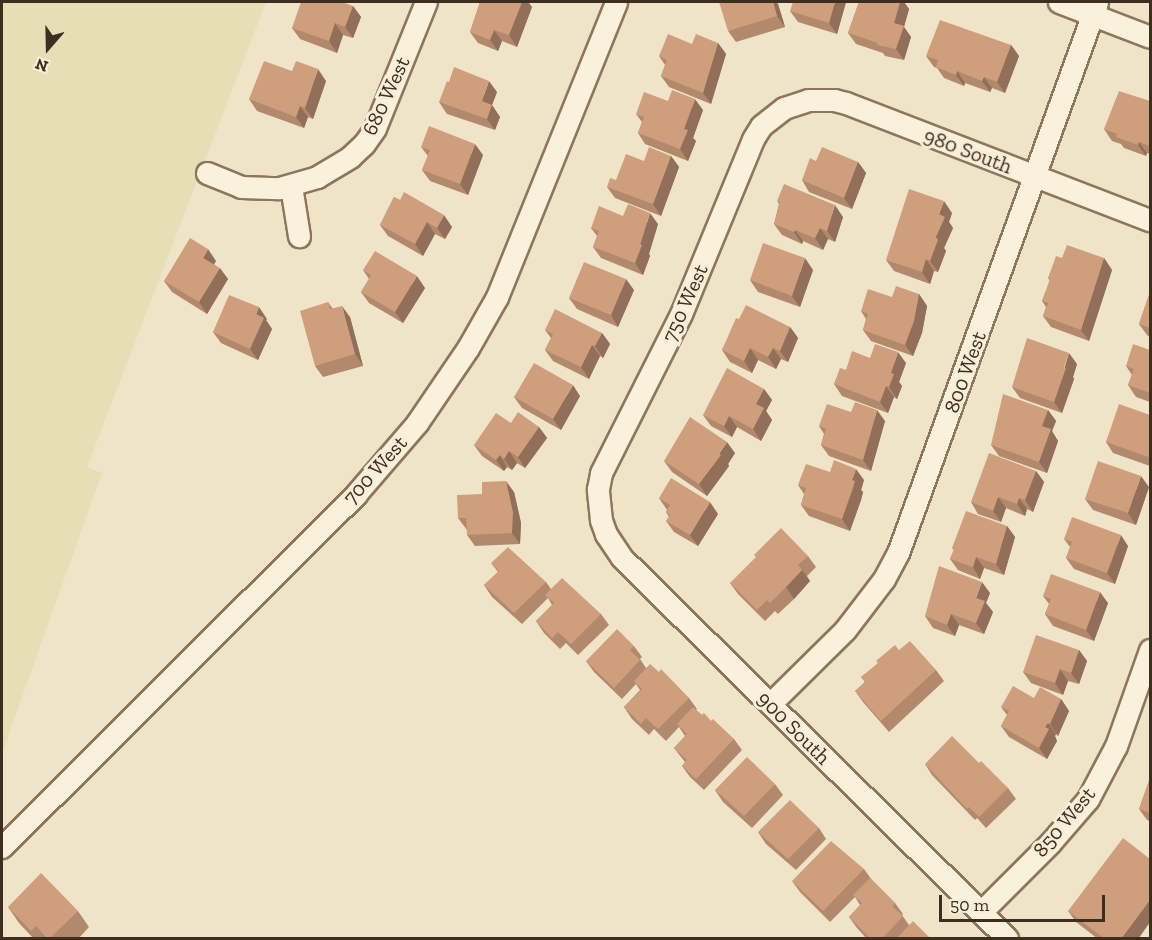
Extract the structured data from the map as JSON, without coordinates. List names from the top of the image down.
{
  "streets": {
    "street": [
      "680 West",
      "980 South",
      "750 West",
      "800 West",
      "700 West",
      "900 South",
      "850 West"
    ]
  },
  "crossings": [
    ["980 South", "750 West"],
    ["980 South", "800 West"],
    ["750 West", "900 South"],
    ["800 West", "900 South"],
    ["900 South", "850 West"]
  ],
  "scale_bar": "50 m",
  "north": "bottom"
}
